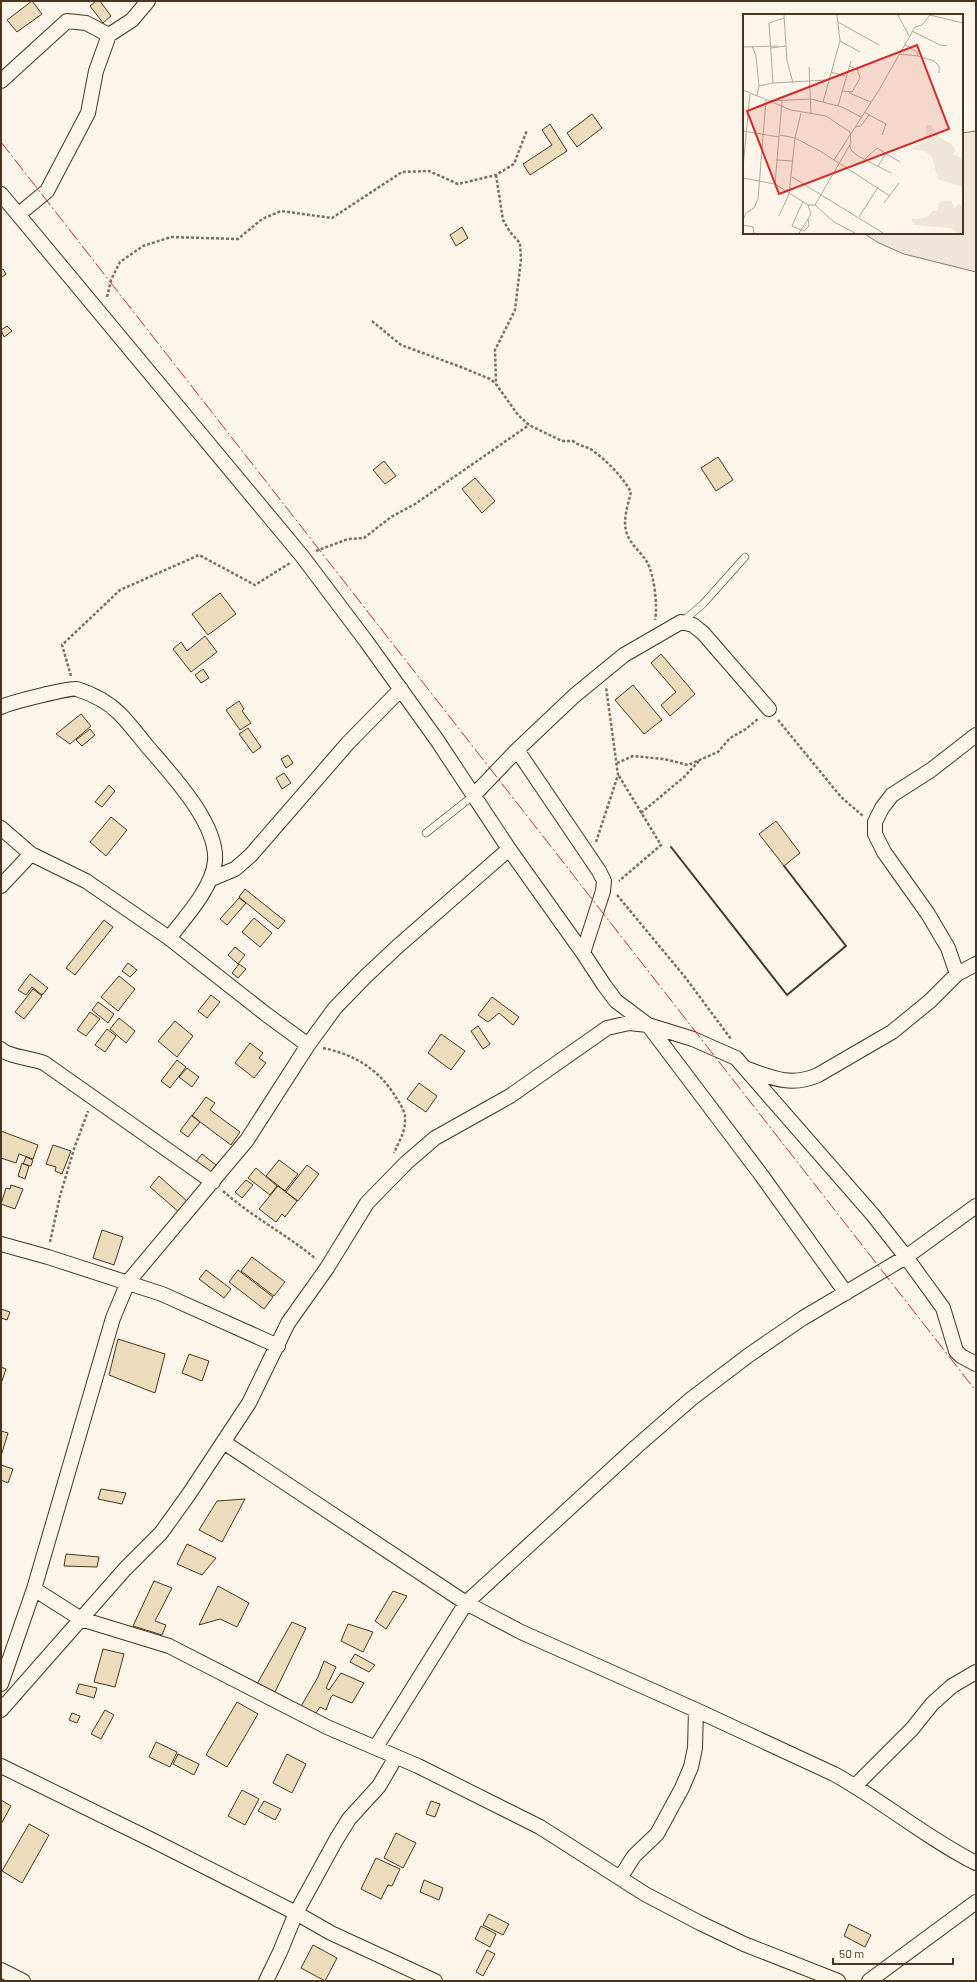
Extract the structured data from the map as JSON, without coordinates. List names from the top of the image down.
{
  "scale_bar": "50 m"
}
